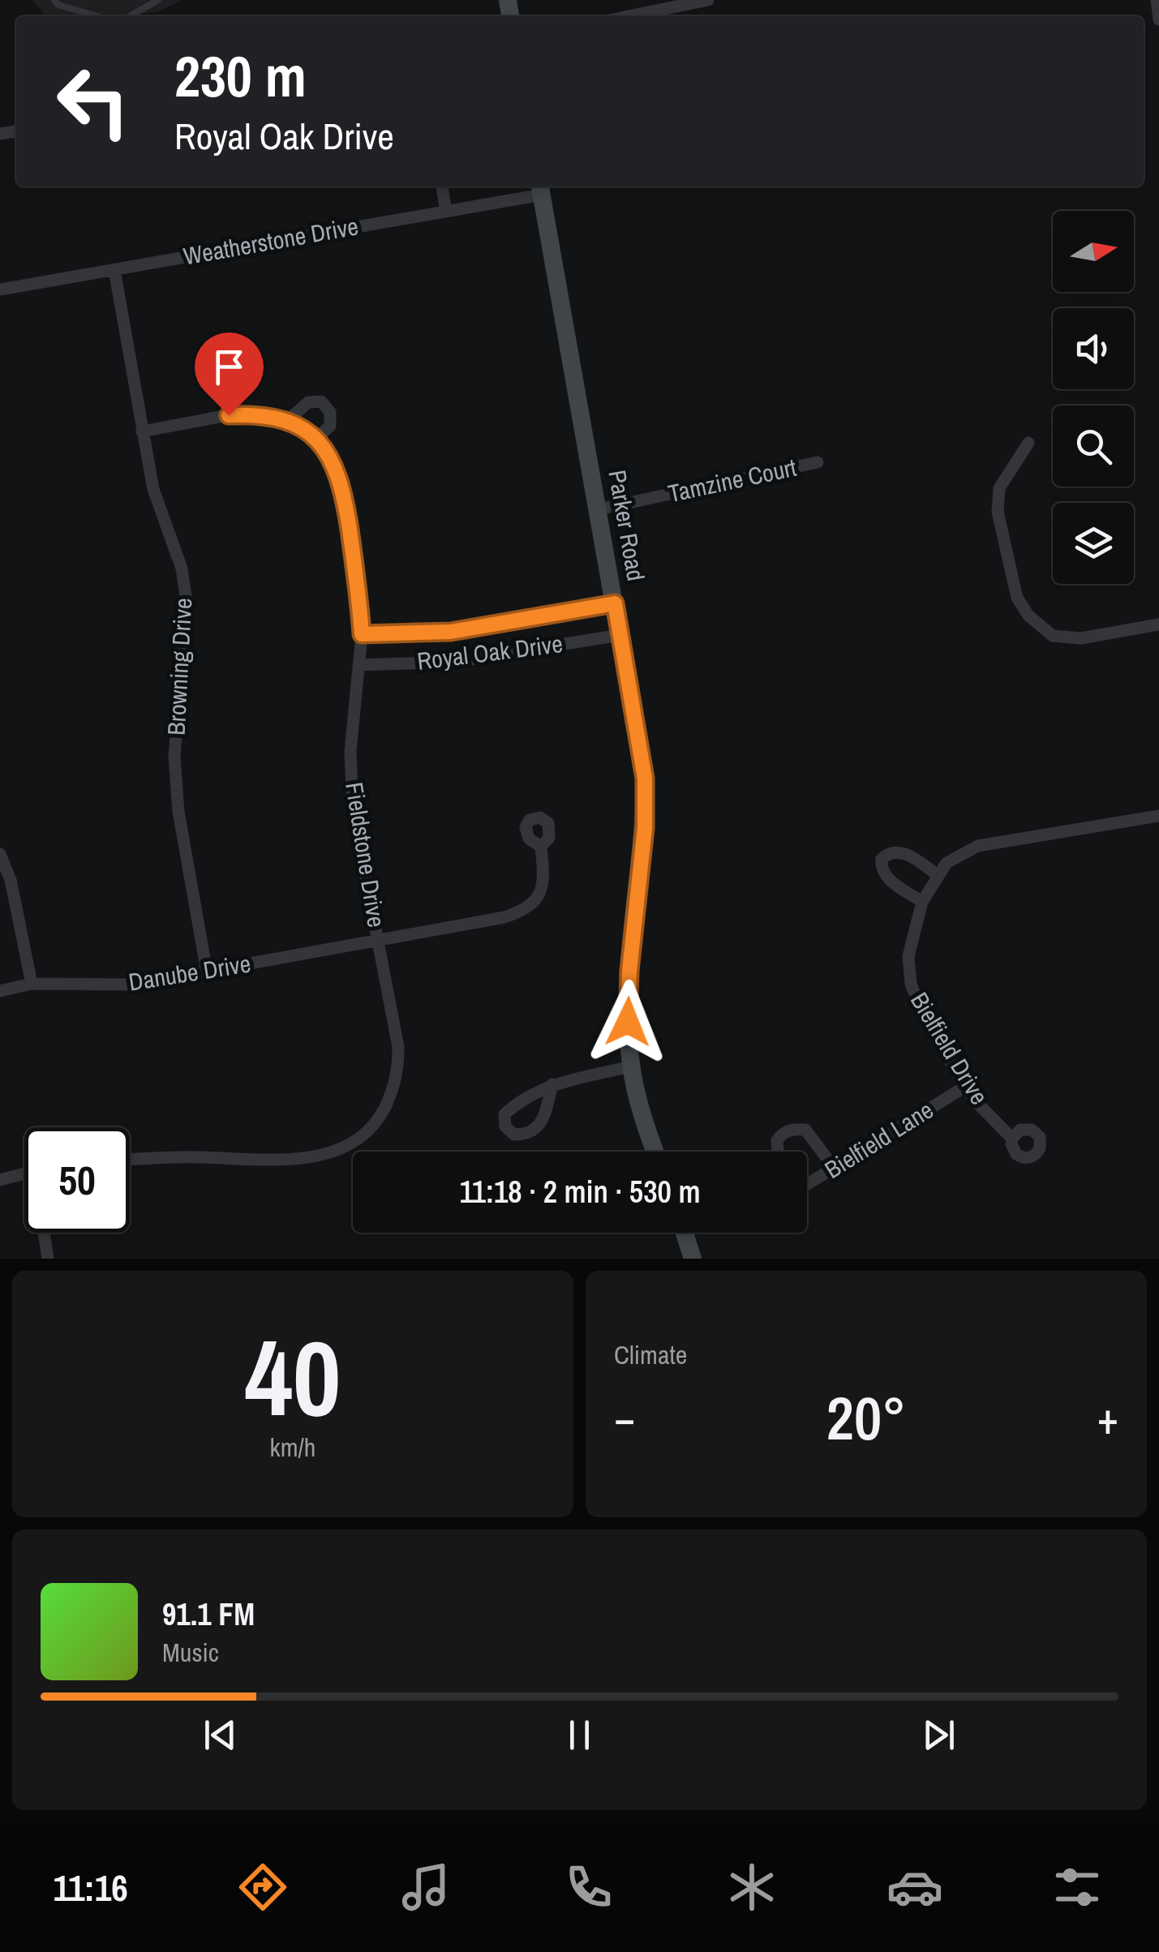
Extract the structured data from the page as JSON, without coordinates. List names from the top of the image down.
{
  "streets": {
    "main road": ["Parker Road"],
    "street": [
      "Weatherstone Drive",
      "Tamzine Court",
      "Royal Oak Drive",
      "Browning Drive",
      "Fieldstone Drive",
      "Danube Drive",
      "Bielfield Drive",
      "Bielfield Lane"
    ]
  },
  "crossings": [
    ["Weatherstone Drive", "Parker Road"],
    ["Weatherstone Drive", "Browning Drive"],
    ["Tamzine Court", "Parker Road"],
    ["Parker Road", "Royal Oak Drive"],
    ["Royal Oak Drive", "Fieldstone Drive"],
    ["Browning Drive", "Fieldstone Drive"],
    ["Browning Drive", "Danube Drive"],
    ["Fieldstone Drive", "Danube Drive"],
    ["Bielfield Drive", "Bielfield Lane"]
  ],
  "north": "right",
  "page": {
    "turn": ["230 m", "Royal Oak Drive"],
    "limit": "50",
    "trip": "11:18 · 2 min · 530 m",
    "tile": [
      ["40", "km/h"],
      "Climate"
    ],
    "heat": ["−", "20°", "+"],
    "song": ["91.1 FM", "Music"],
    "tabs": "11:16"
  }
}
